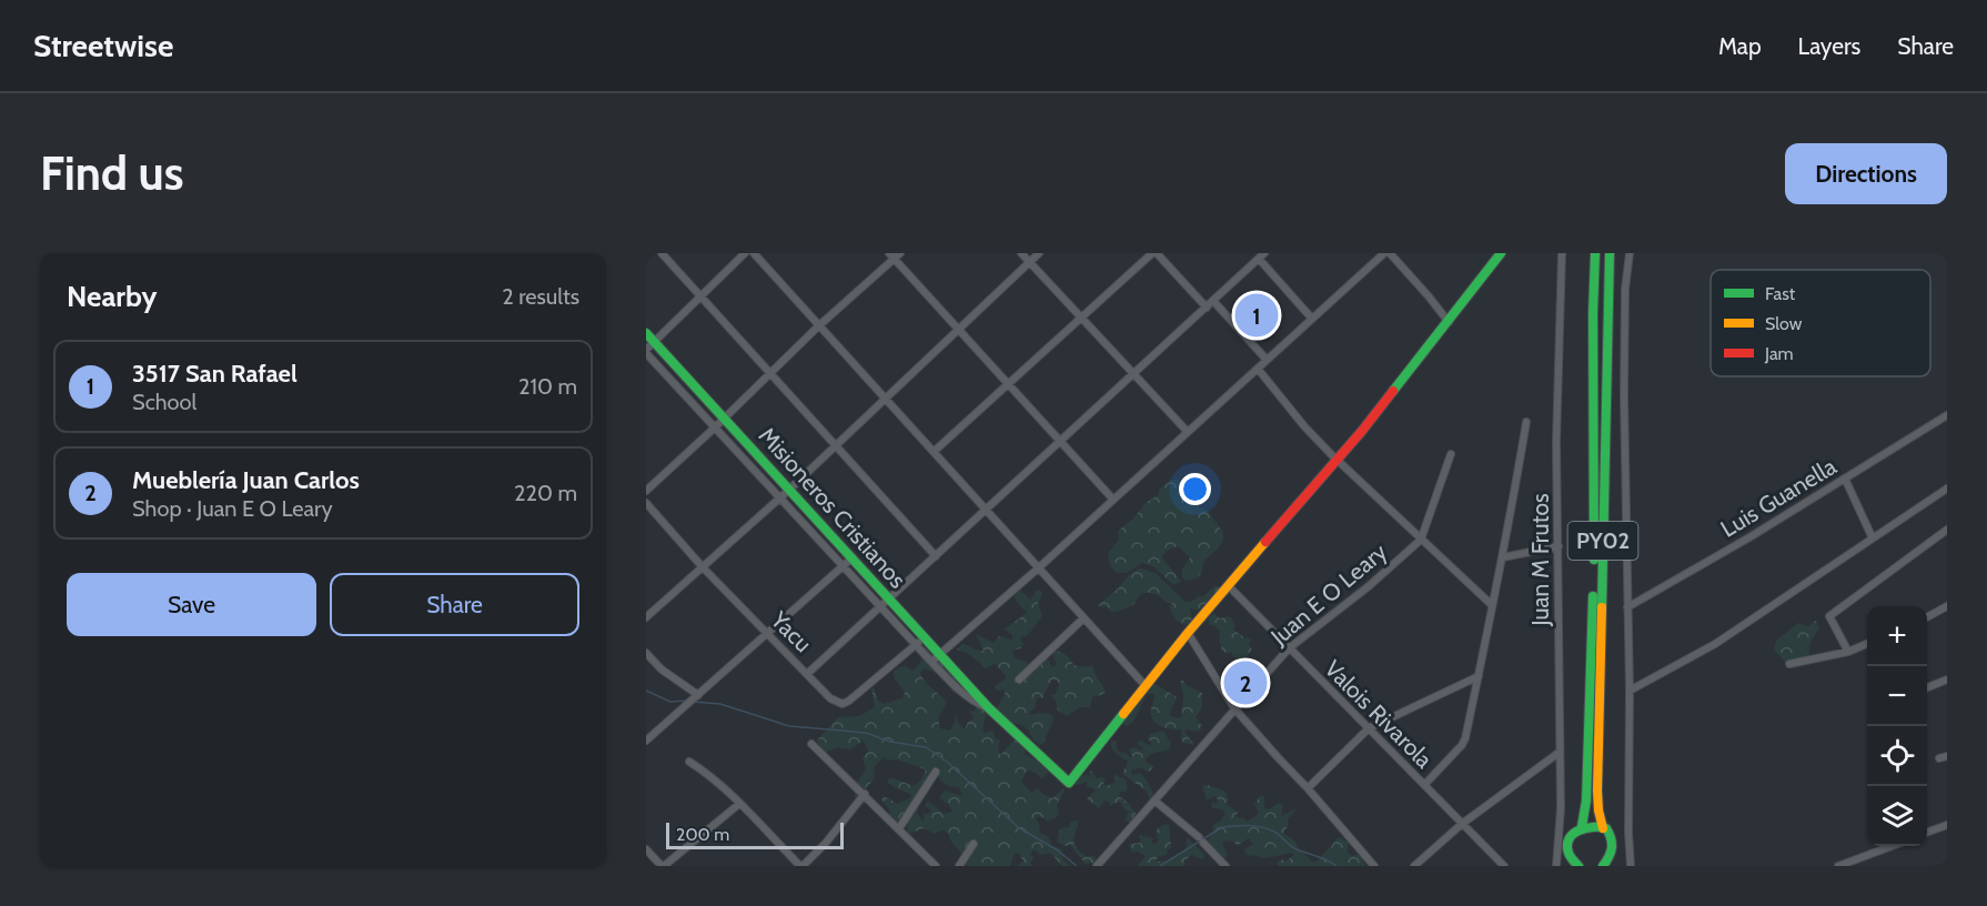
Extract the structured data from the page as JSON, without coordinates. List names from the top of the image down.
{
  "streets": {
    "main road": ["Misioneros Cristianos", "PY02"],
    "street": [
      "Luis Guanella",
      "Juan M Frutos",
      "Juan E O Leary",
      "Yacu",
      "Valois Rivarola"
    ]
  },
  "crossings": [
    ["Misioneros Cristianos", "Yacu"],
    ["Juan E O Leary", "Valois Rivarola"]
  ],
  "legend": ["Fast", "Slow", "Jam"],
  "scale_bar": "200 m",
  "page": {
    "header": "Streetwise",
    "nav": ["Map", "Layers", "Share"],
    "buttons": [
      "Directions",
      ["Save", "Share"]
    ],
    "title": "Find us",
    "heading": ["Nearby", "2 results"],
    "pins": ["1", "2"],
    "list": [
      {
        "mark": "1",
        "name": "3517 San Rafael",
        "note": "School",
        "value": "210 m"
      },
      {
        "mark": "2",
        "name": "Mueblería Juan Carlos",
        "note": "Shop · Juan E O Leary",
        "value": "220 m"
      }
    ],
    "map_buttons": ["+", "−"],
    "scale": "200 m"
  }
}
